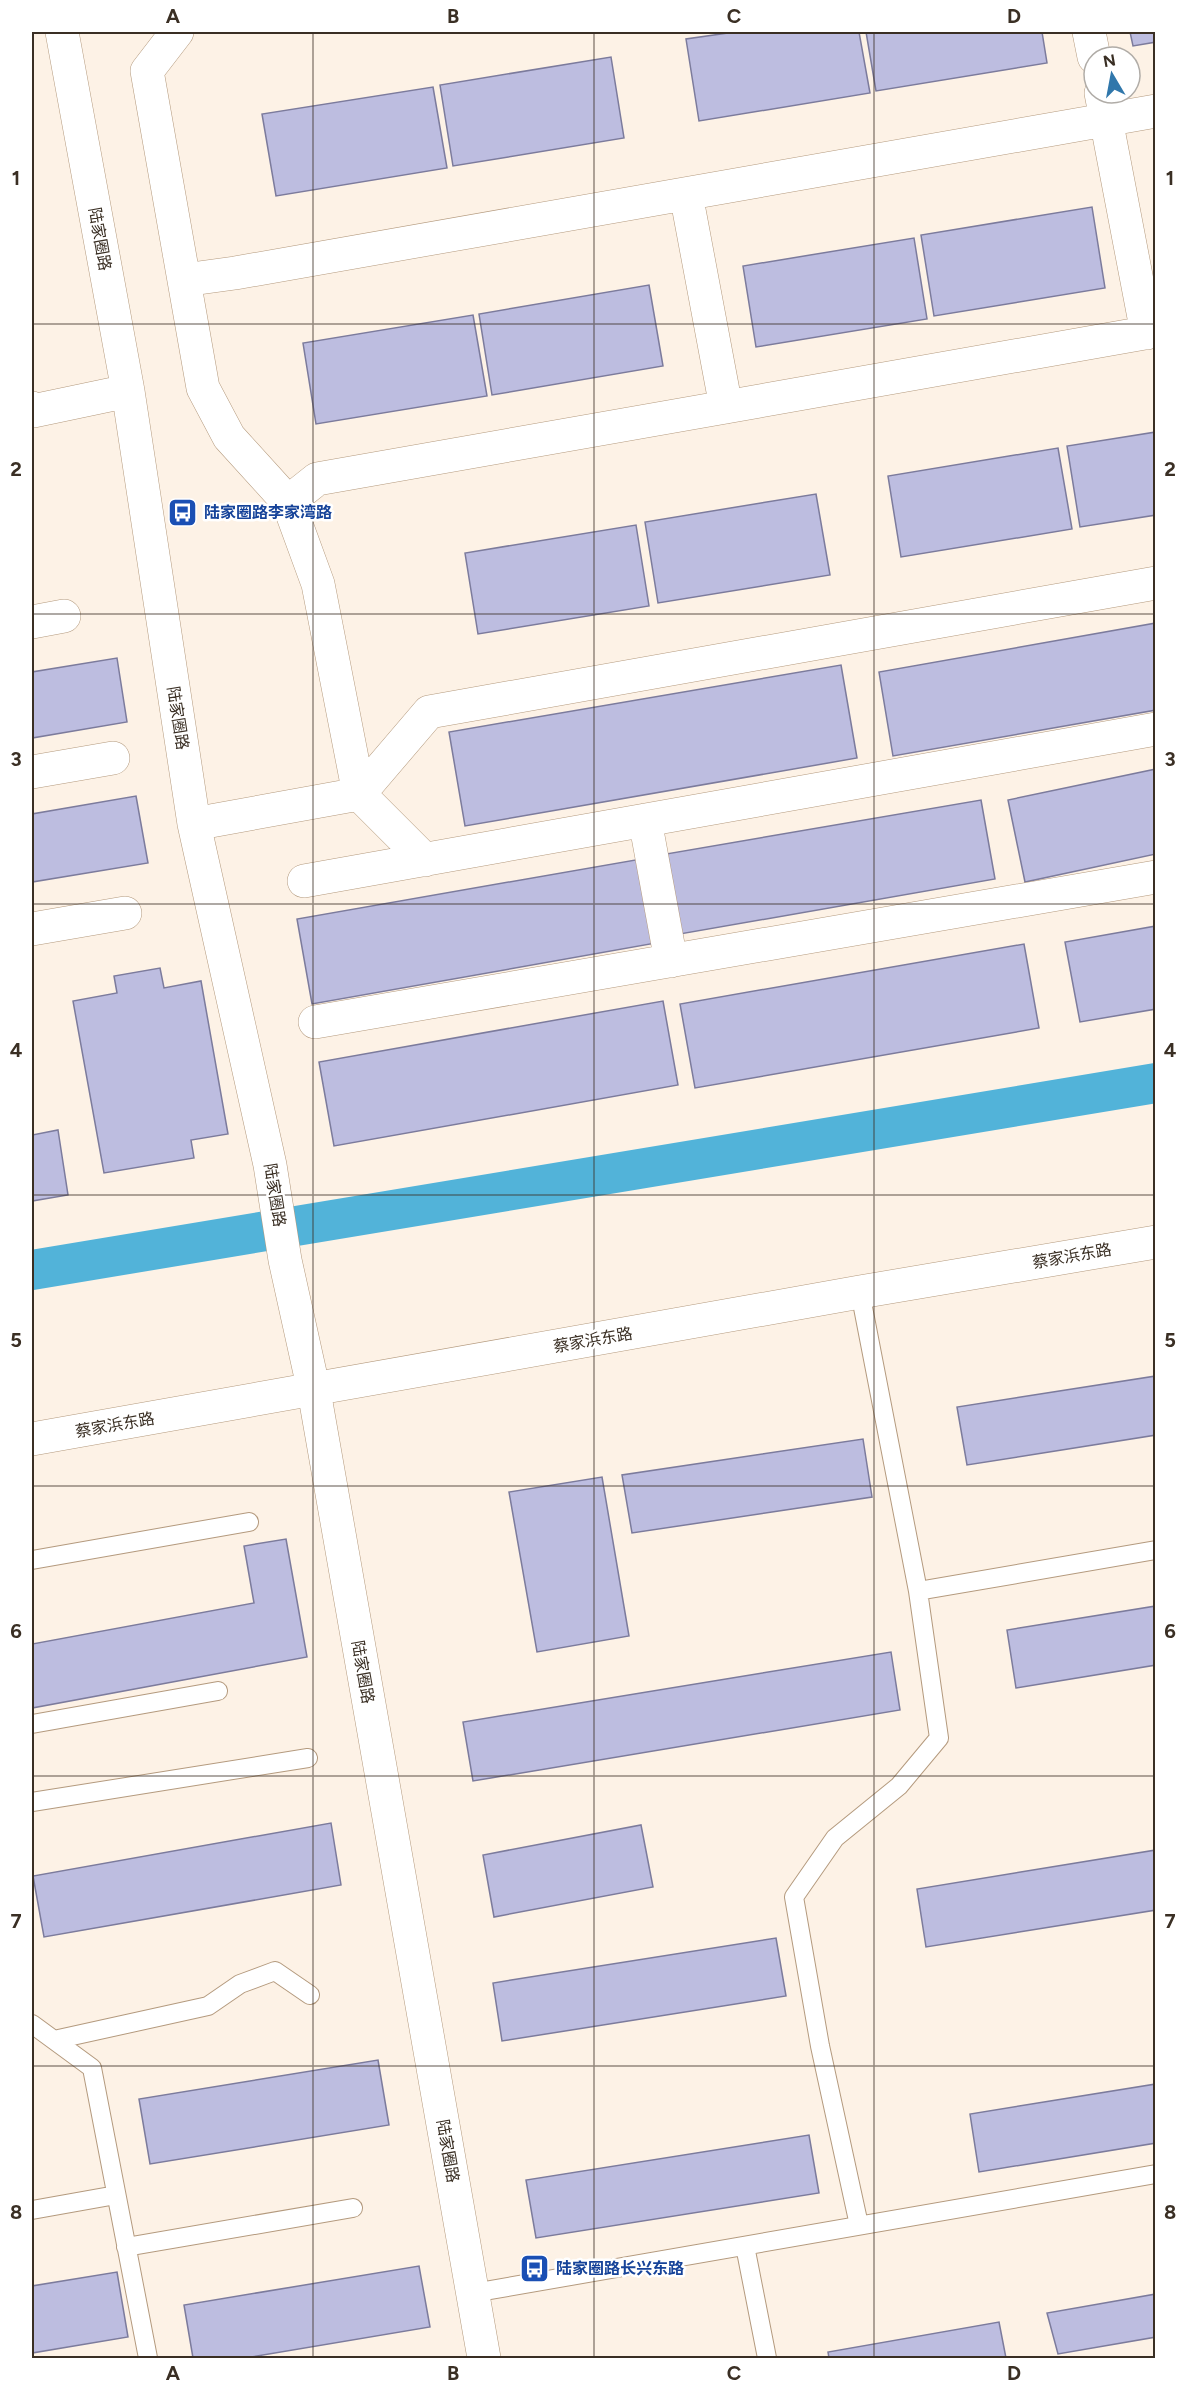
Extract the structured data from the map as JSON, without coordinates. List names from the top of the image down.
{
  "streets": {
    "street": ["陆家圈路", "蔡家浜东路"]
  },
  "crossings": [
    ["陆家圈路", "蔡家浜东路"]
  ],
  "places": {
    "bus stop": ["陆家圈路李家湾路", "陆家圈路长兴东路"]
  },
  "north": "top",
  "grid": {
    "columns": [
      "A",
      "B",
      "C",
      "D"
    ],
    "rows": [
      "1",
      "2",
      "3",
      "4",
      "5",
      "6",
      "7",
      "8"
    ]
  }
}
